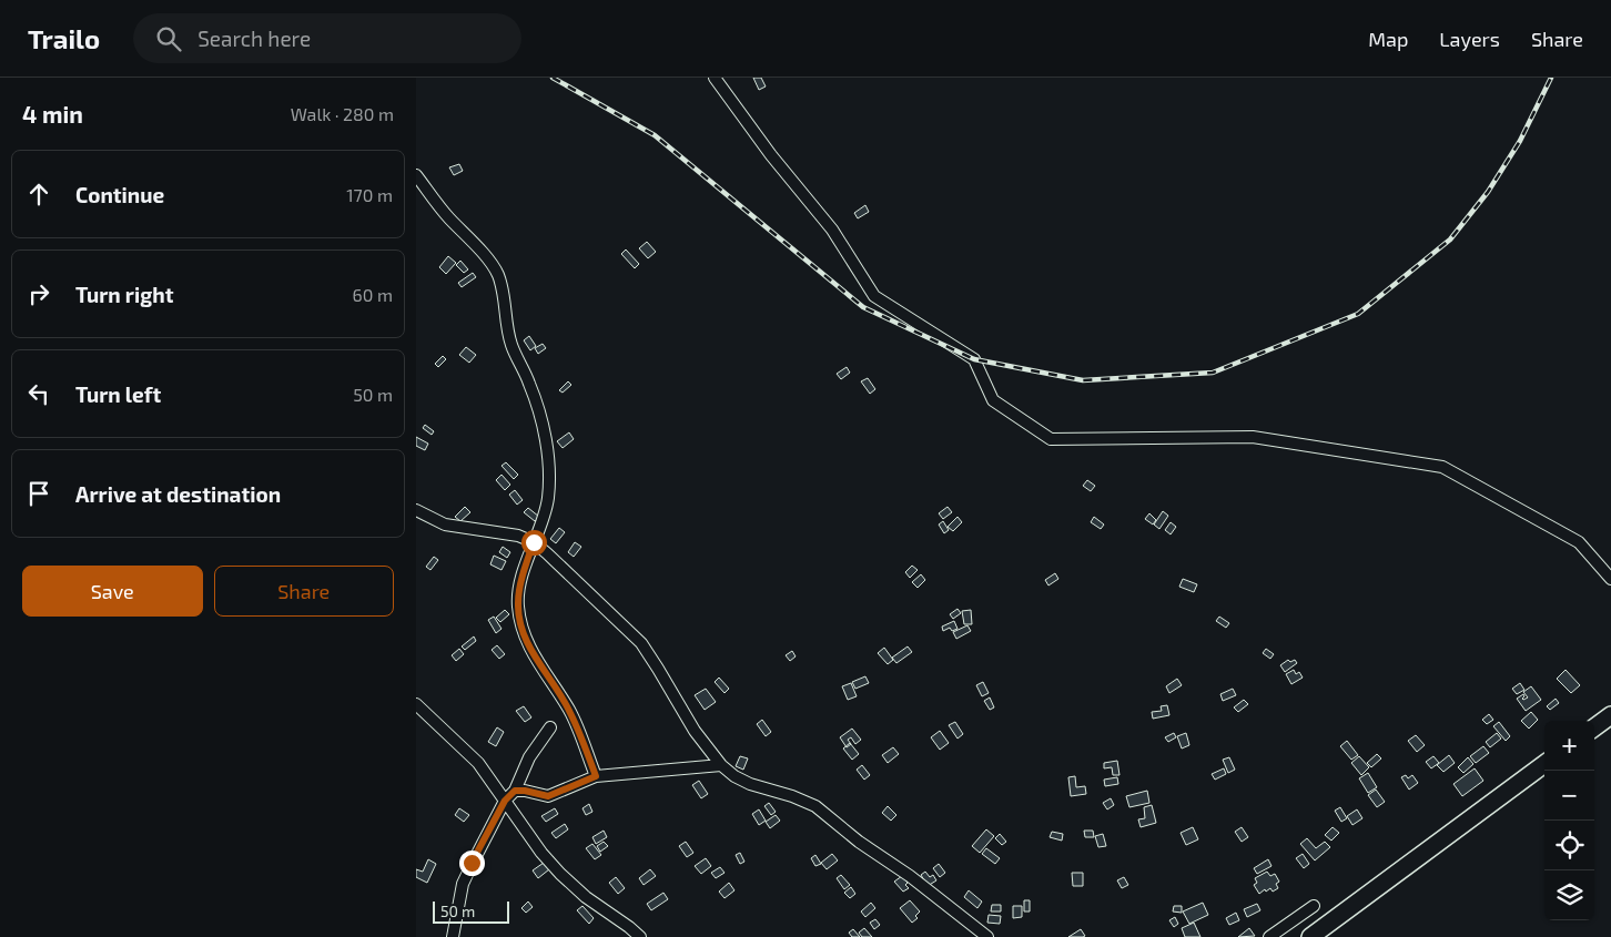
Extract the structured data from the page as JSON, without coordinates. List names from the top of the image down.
{
  "scale_bar": "50 m",
  "page": {
    "header": "Trailo",
    "search": "Search here",
    "nav": ["Map", "Layers", "Share"],
    "heading": ["4 min", "Walk · 280 m"],
    "list": [
      ["Continue", "170 m"],
      ["Turn right", "60 m"],
      ["Turn left", "50 m"],
      "Arrive at destination"
    ],
    "buttons": ["Save", "Share"],
    "map_buttons": ["+", "−"],
    "scale": "50 m"
  }
}
